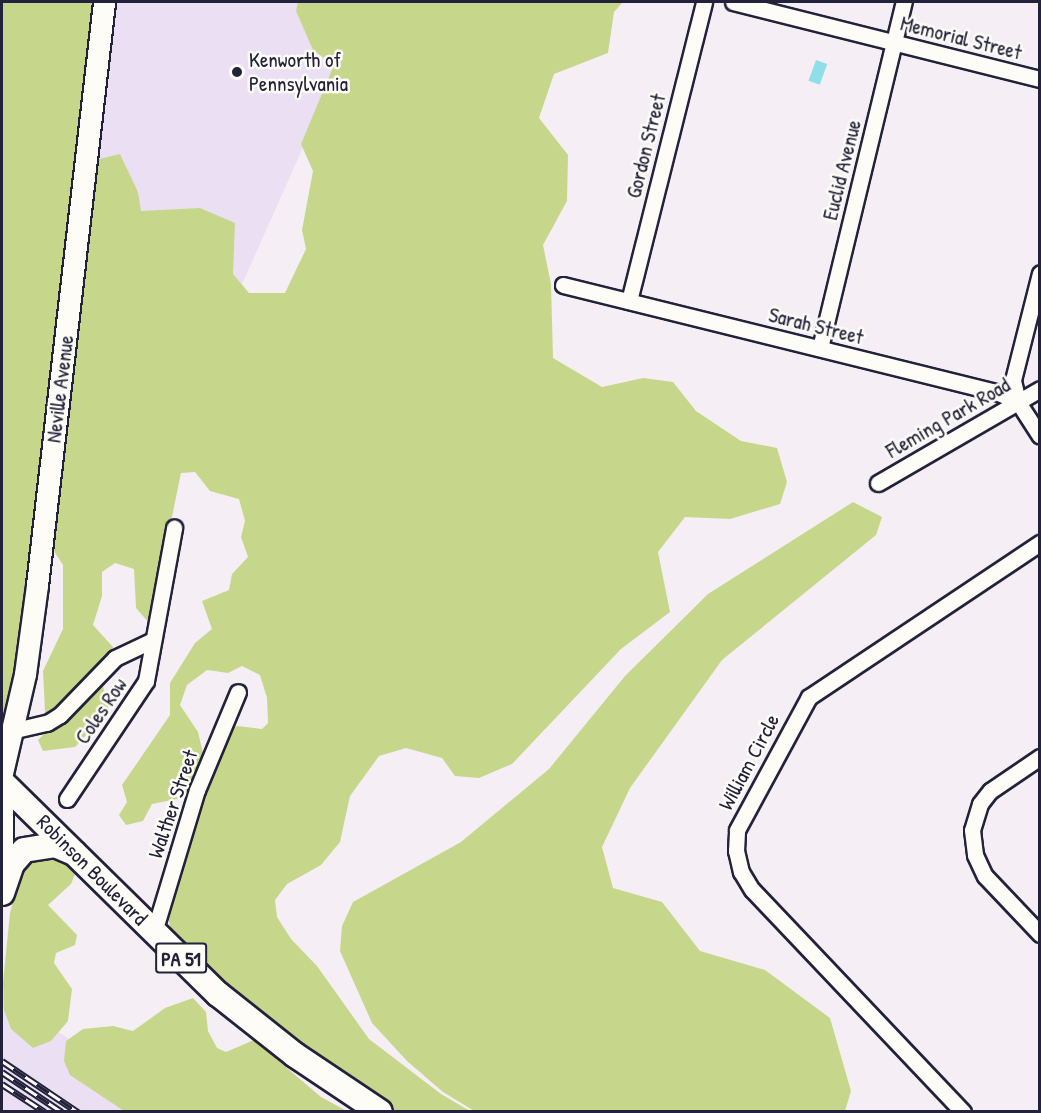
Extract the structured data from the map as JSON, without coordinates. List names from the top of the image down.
{
  "streets": {
    "main road": ["Robinson Boulevard", "PA 51"],
    "street": [
      "Memorial Street",
      "Gordon Street",
      "Euclid Avenue",
      "Sarah Street",
      "Neville Avenue",
      "Fleming Park Road",
      "Coles Row",
      "William Circle",
      "Walther Street"
    ]
  },
  "crossings": [
    ["Memorial Street", "Euclid Avenue"],
    ["Gordon Street", "Sarah Street"],
    ["Euclid Avenue", "Sarah Street"],
    ["Sarah Street", "Fleming Park Road"],
    ["Neville Avenue", "Coles Row"],
    ["Walther Street", "Robinson Boulevard"]
  ],
  "places": ["Kenworth of Pennsylvania"]
}
